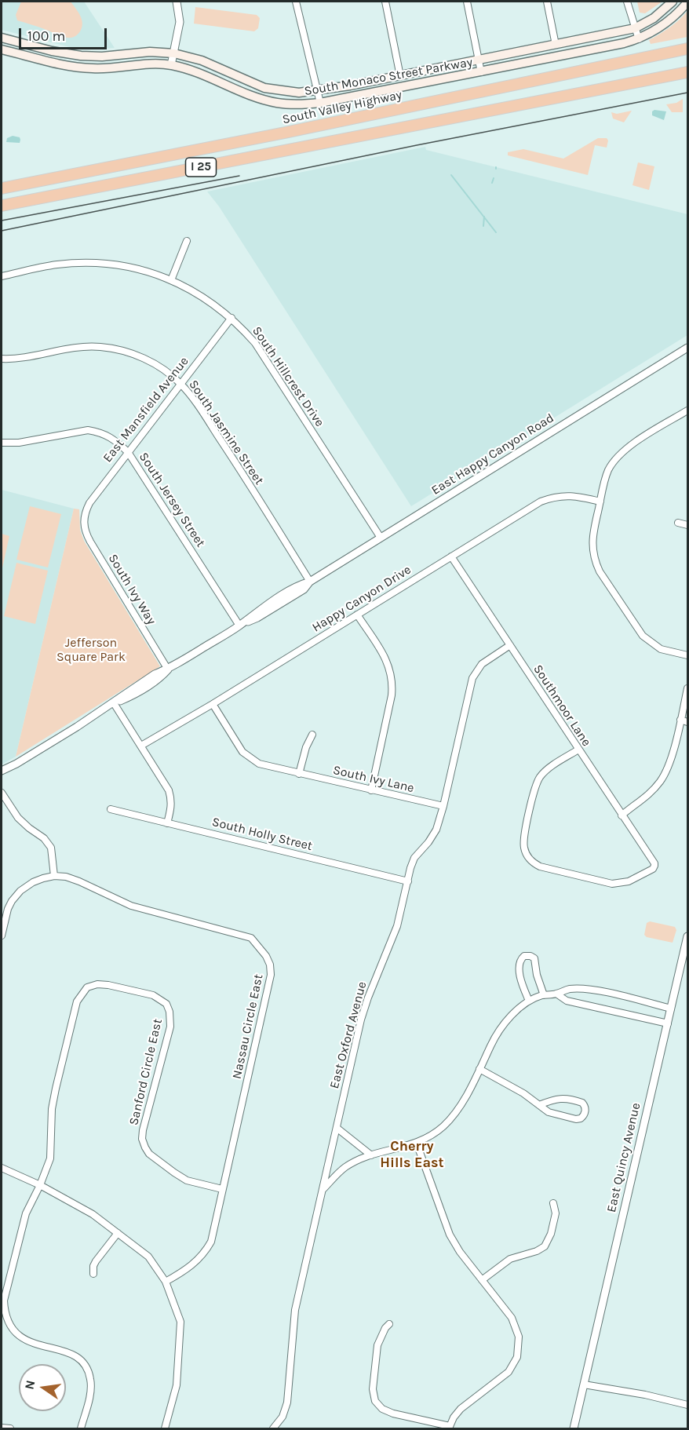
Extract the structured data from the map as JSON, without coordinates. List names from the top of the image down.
{
  "streets": {
    "highway": ["South Valley Highway", "I 25"],
    "main road": ["South Monaco Street Parkway"],
    "street": [
      "South Hillcrest Drive",
      "East Mansfield Avenue",
      "South Jasmine Street",
      "East Happy Canyon Road",
      "South Jersey Street",
      "South Ivy Way",
      "Happy Canyon Drive",
      "Southmoor Lane",
      "South Ivy Lane",
      "South Holly Street",
      "Nassau Circle East",
      "East Oxford Avenue",
      "Sanford Circle East",
      "East Quincy Avenue"
    ]
  },
  "crossings": [
    ["South Hillcrest Drive", "East Mansfield Avenue"],
    ["South Hillcrest Drive", "East Happy Canyon Road"],
    ["East Mansfield Avenue", "South Jasmine Street"],
    ["East Mansfield Avenue", "South Jersey Street"],
    ["East Mansfield Avenue", "South Ivy Way"],
    ["South Jasmine Street", "East Happy Canyon Road"],
    ["East Happy Canyon Road", "South Jersey Street"],
    ["East Happy Canyon Road", "South Ivy Way"],
    ["Happy Canyon Drive", "Southmoor Lane"],
    ["Happy Canyon Drive", "South Ivy Lane"],
    ["Southmoor Lane", "East Oxford Avenue"],
    ["South Ivy Lane", "East Oxford Avenue"],
    ["South Holly Street", "East Oxford Avenue"],
    ["Nassau Circle East", "Sanford Circle East"]
  ],
  "districts": ["Cherry Hills East"],
  "parks": ["Jefferson Square Park"],
  "scale_bar": "100 m",
  "north": "left"
}
